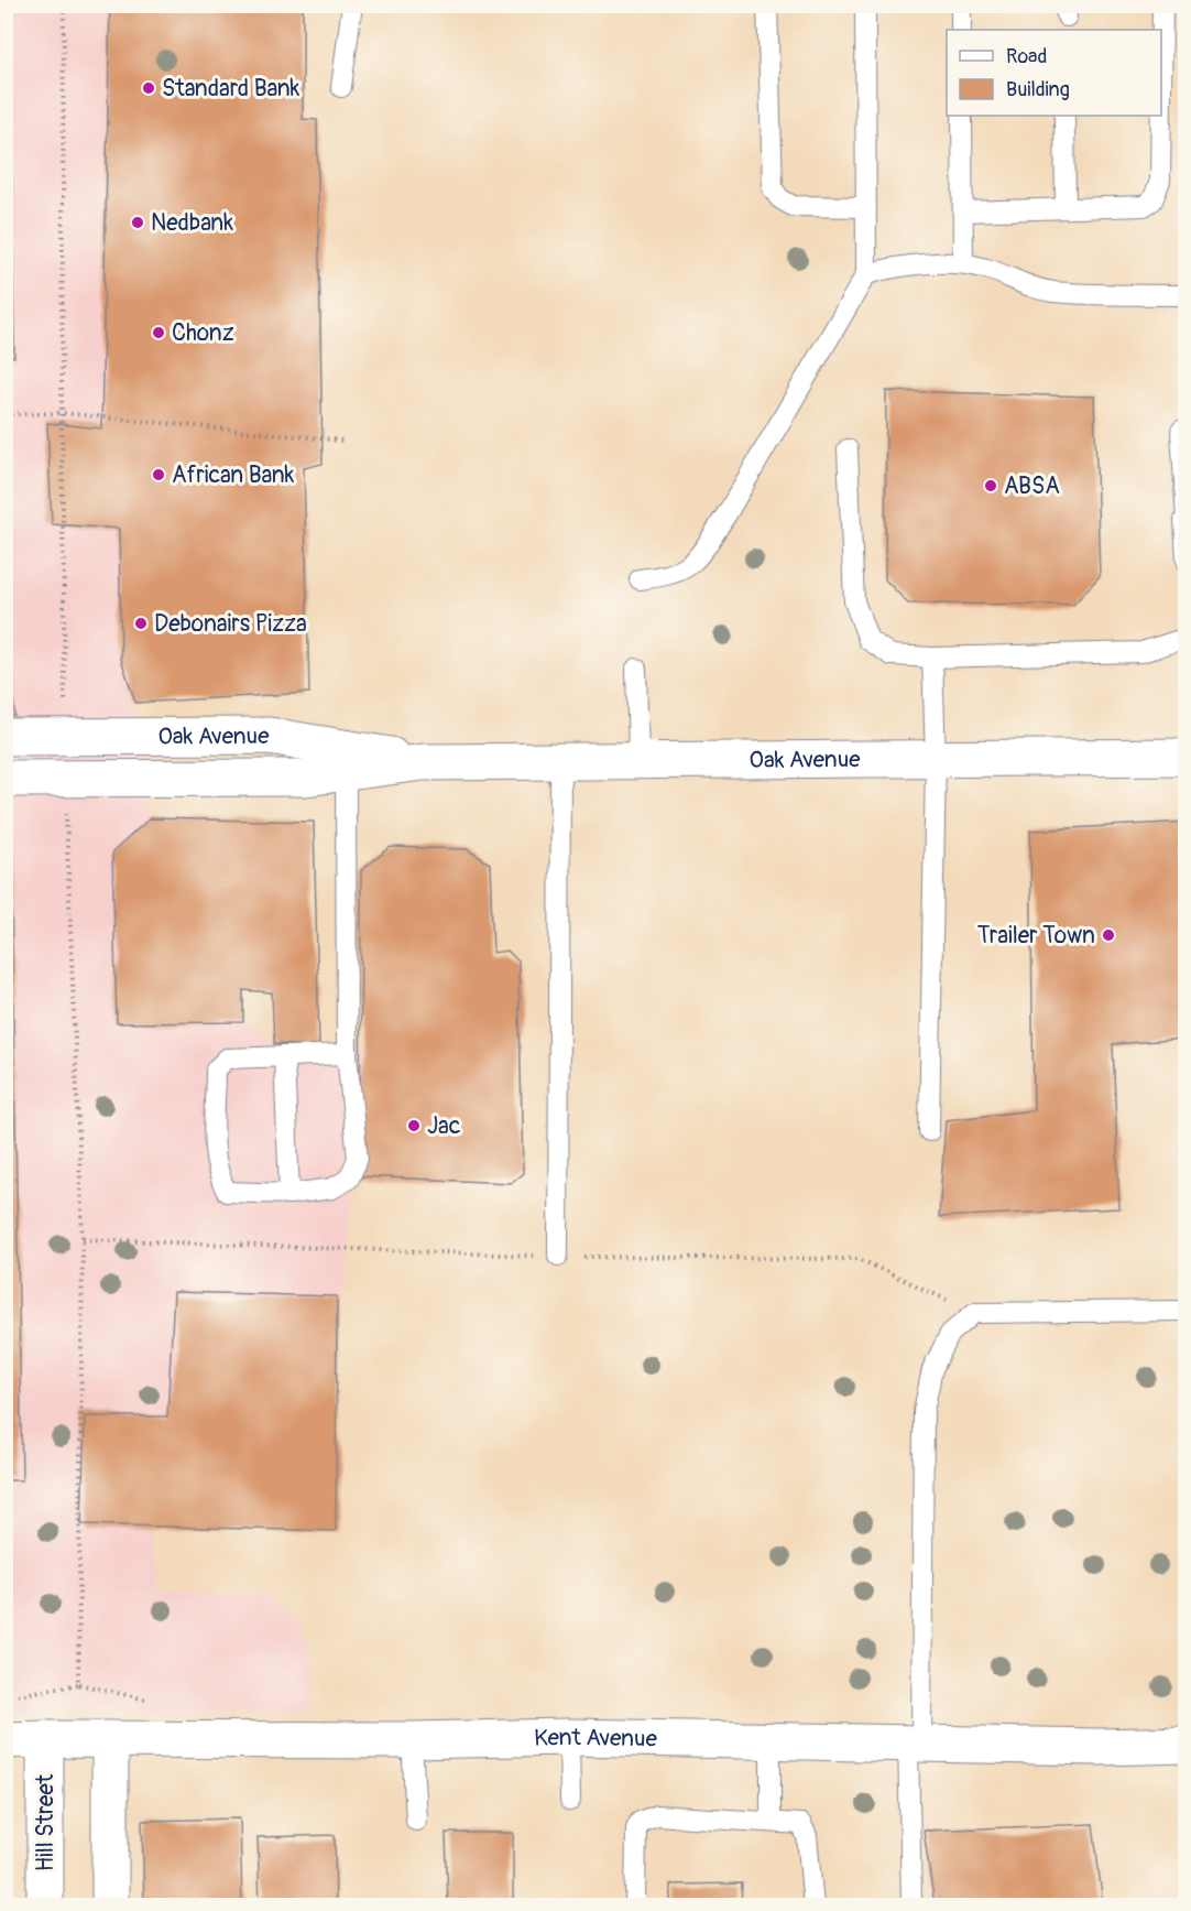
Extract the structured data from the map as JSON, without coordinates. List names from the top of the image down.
{
  "streets": {
    "street": ["Oak Avenue", "Kent Avenue", "Hill Street"]
  },
  "crossings": [
    ["Kent Avenue", "Hill Street"]
  ],
  "places": [
    "Standard Bank",
    "Nedbank",
    "Chonz",
    "African Bank",
    "ABSA",
    "Debonairs Pizza",
    "Trailer Town",
    "Jac"
  ],
  "legend": ["Road", "Building"]
}
